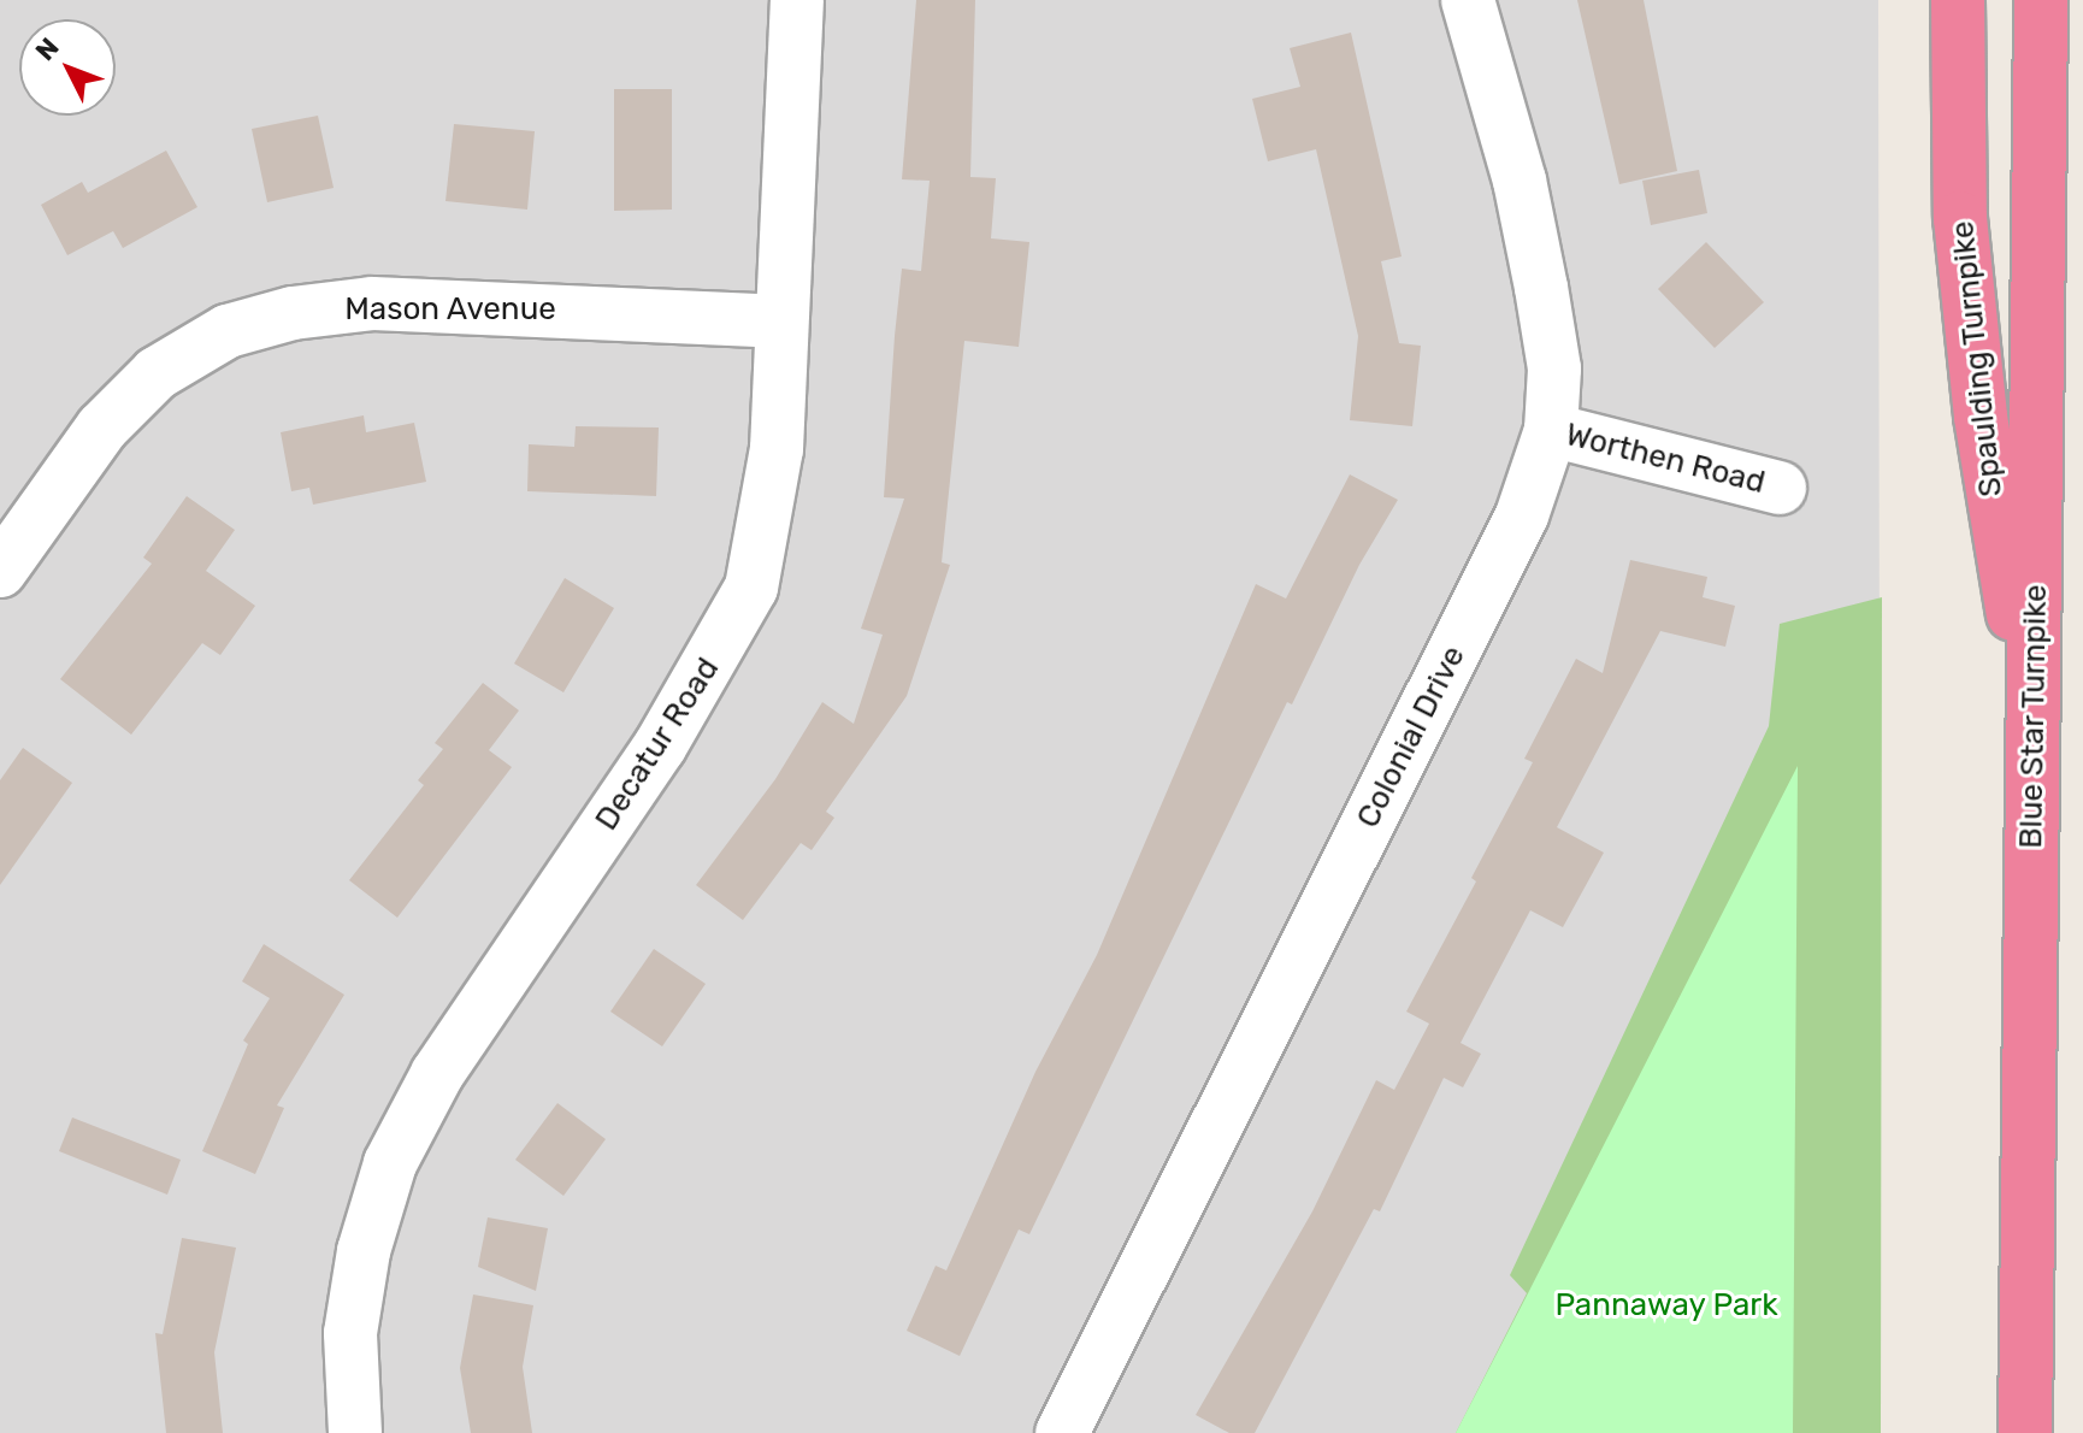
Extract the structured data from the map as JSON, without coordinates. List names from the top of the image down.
{
  "streets": {
    "highway": ["Spaulding Turnpike", "Blue Star Turnpike"],
    "street": [
      "Mason Avenue",
      "Worthen Road",
      "Colonial Drive",
      "Decatur Road"
    ]
  },
  "crossings": [
    ["Mason Avenue", "Decatur Road"],
    ["Spaulding Turnpike", "Blue Star Turnpike"],
    ["Worthen Road", "Colonial Drive"]
  ],
  "parks": ["Pannaway Park"],
  "north": "top left"
}
